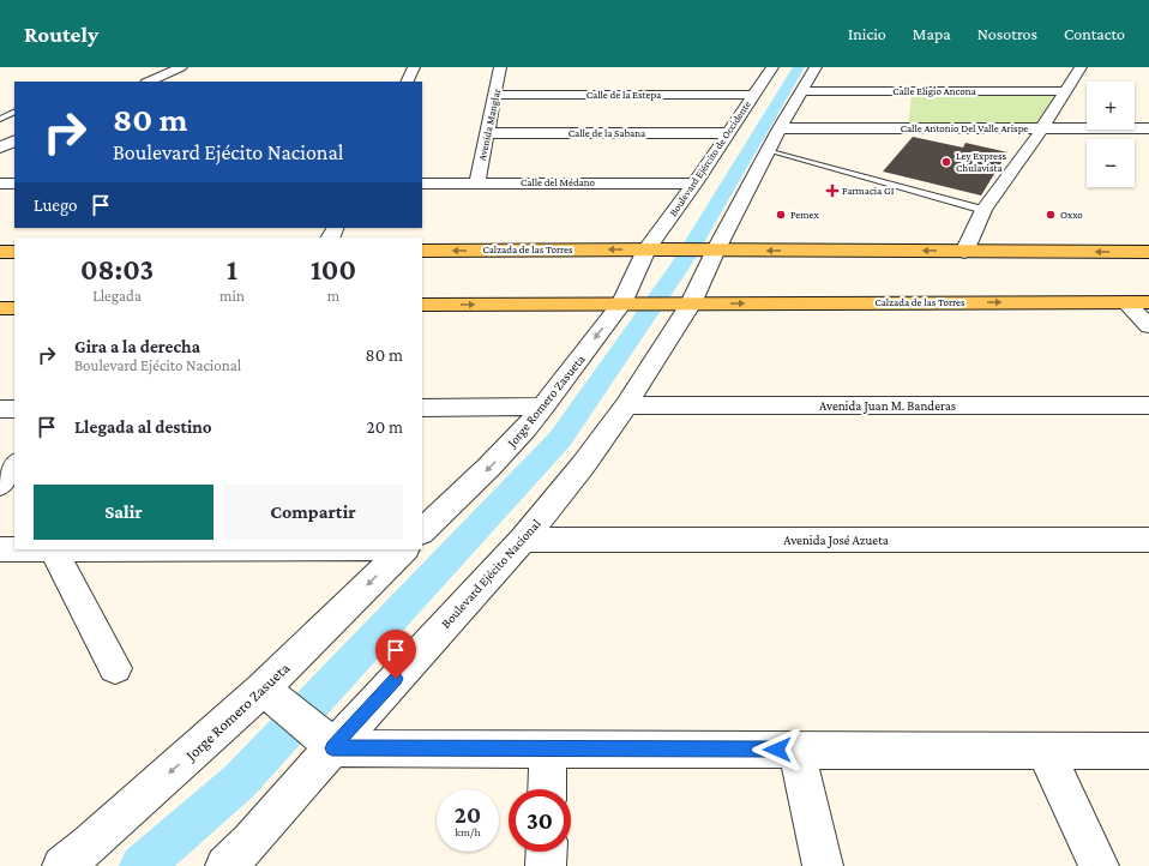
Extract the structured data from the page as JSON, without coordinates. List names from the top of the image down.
{
  "streets": {
    "main road": ["Calzada de las Torres"],
    "street": [
      "Calle Eligio Ancona",
      "Calle de la Estepa",
      "Avenida Manglar",
      "Calle Antonio Del Valle Arispe",
      "Calle de la Sabana",
      "Boulevard Ejército de Occidente",
      "Calle del Médano",
      "Jorge Romero Zasueta",
      "Avenida Juan M. Banderas",
      "Avenida José Azueta",
      "Boulevard Ejécito Nacional"
    ]
  },
  "crossings": [
    ["Calle de la Estepa", "Avenida Manglar"],
    ["Calle de la Estepa", "Boulevard Ejército de Occidente"],
    ["Avenida Manglar", "Calle de la Sabana"],
    ["Avenida Manglar", "Calle del Médano"],
    ["Calle de la Sabana", "Boulevard Ejército de Occidente"],
    ["Boulevard Ejército de Occidente", "Calle del Médano"],
    ["Boulevard Ejército de Occidente", "Calzada de las Torres"],
    ["Boulevard Ejército de Occidente", "Jorge Romero Zasueta"],
    ["Calzada de las Torres", "Jorge Romero Zasueta"],
    ["Calzada de las Torres", "Boulevard Ejécito Nacional"],
    ["Avenida Juan M. Banderas", "Boulevard Ejécito Nacional"],
    ["Avenida José Azueta", "Boulevard Ejécito Nacional"]
  ],
  "one_way": ["Jorge Romero Zasueta"],
  "places": {
    "other": ["Ley Express Chulavista", "Pemex", "Oxxo"],
    "health": ["Farmacia GI"]
  },
  "page": {
    "header": "Routely",
    "nav": [
      "Inicio",
      "Mapa",
      "Nosotros",
      "Contacto"
    ],
    "map_buttons": ["+", "−"],
    "turn": ["80 m", "Boulevard Ejécito Nacional"],
    "then": "Luego",
    "eta": [
      "08:03",
      "Llegada",
      "1",
      "min",
      "100",
      "m"
    ],
    "list": [
      {
        "name": "Gira a la derecha",
        "note": "Boulevard Ejécito Nacional",
        "value": "80 m"
      },
      {
        "name": "Llegada al destino",
        "value": "20 m"
      }
    ],
    "buttons": ["Salir", "Compartir"],
    "speed": "20 km/h",
    "limit": "30"
  }
}
